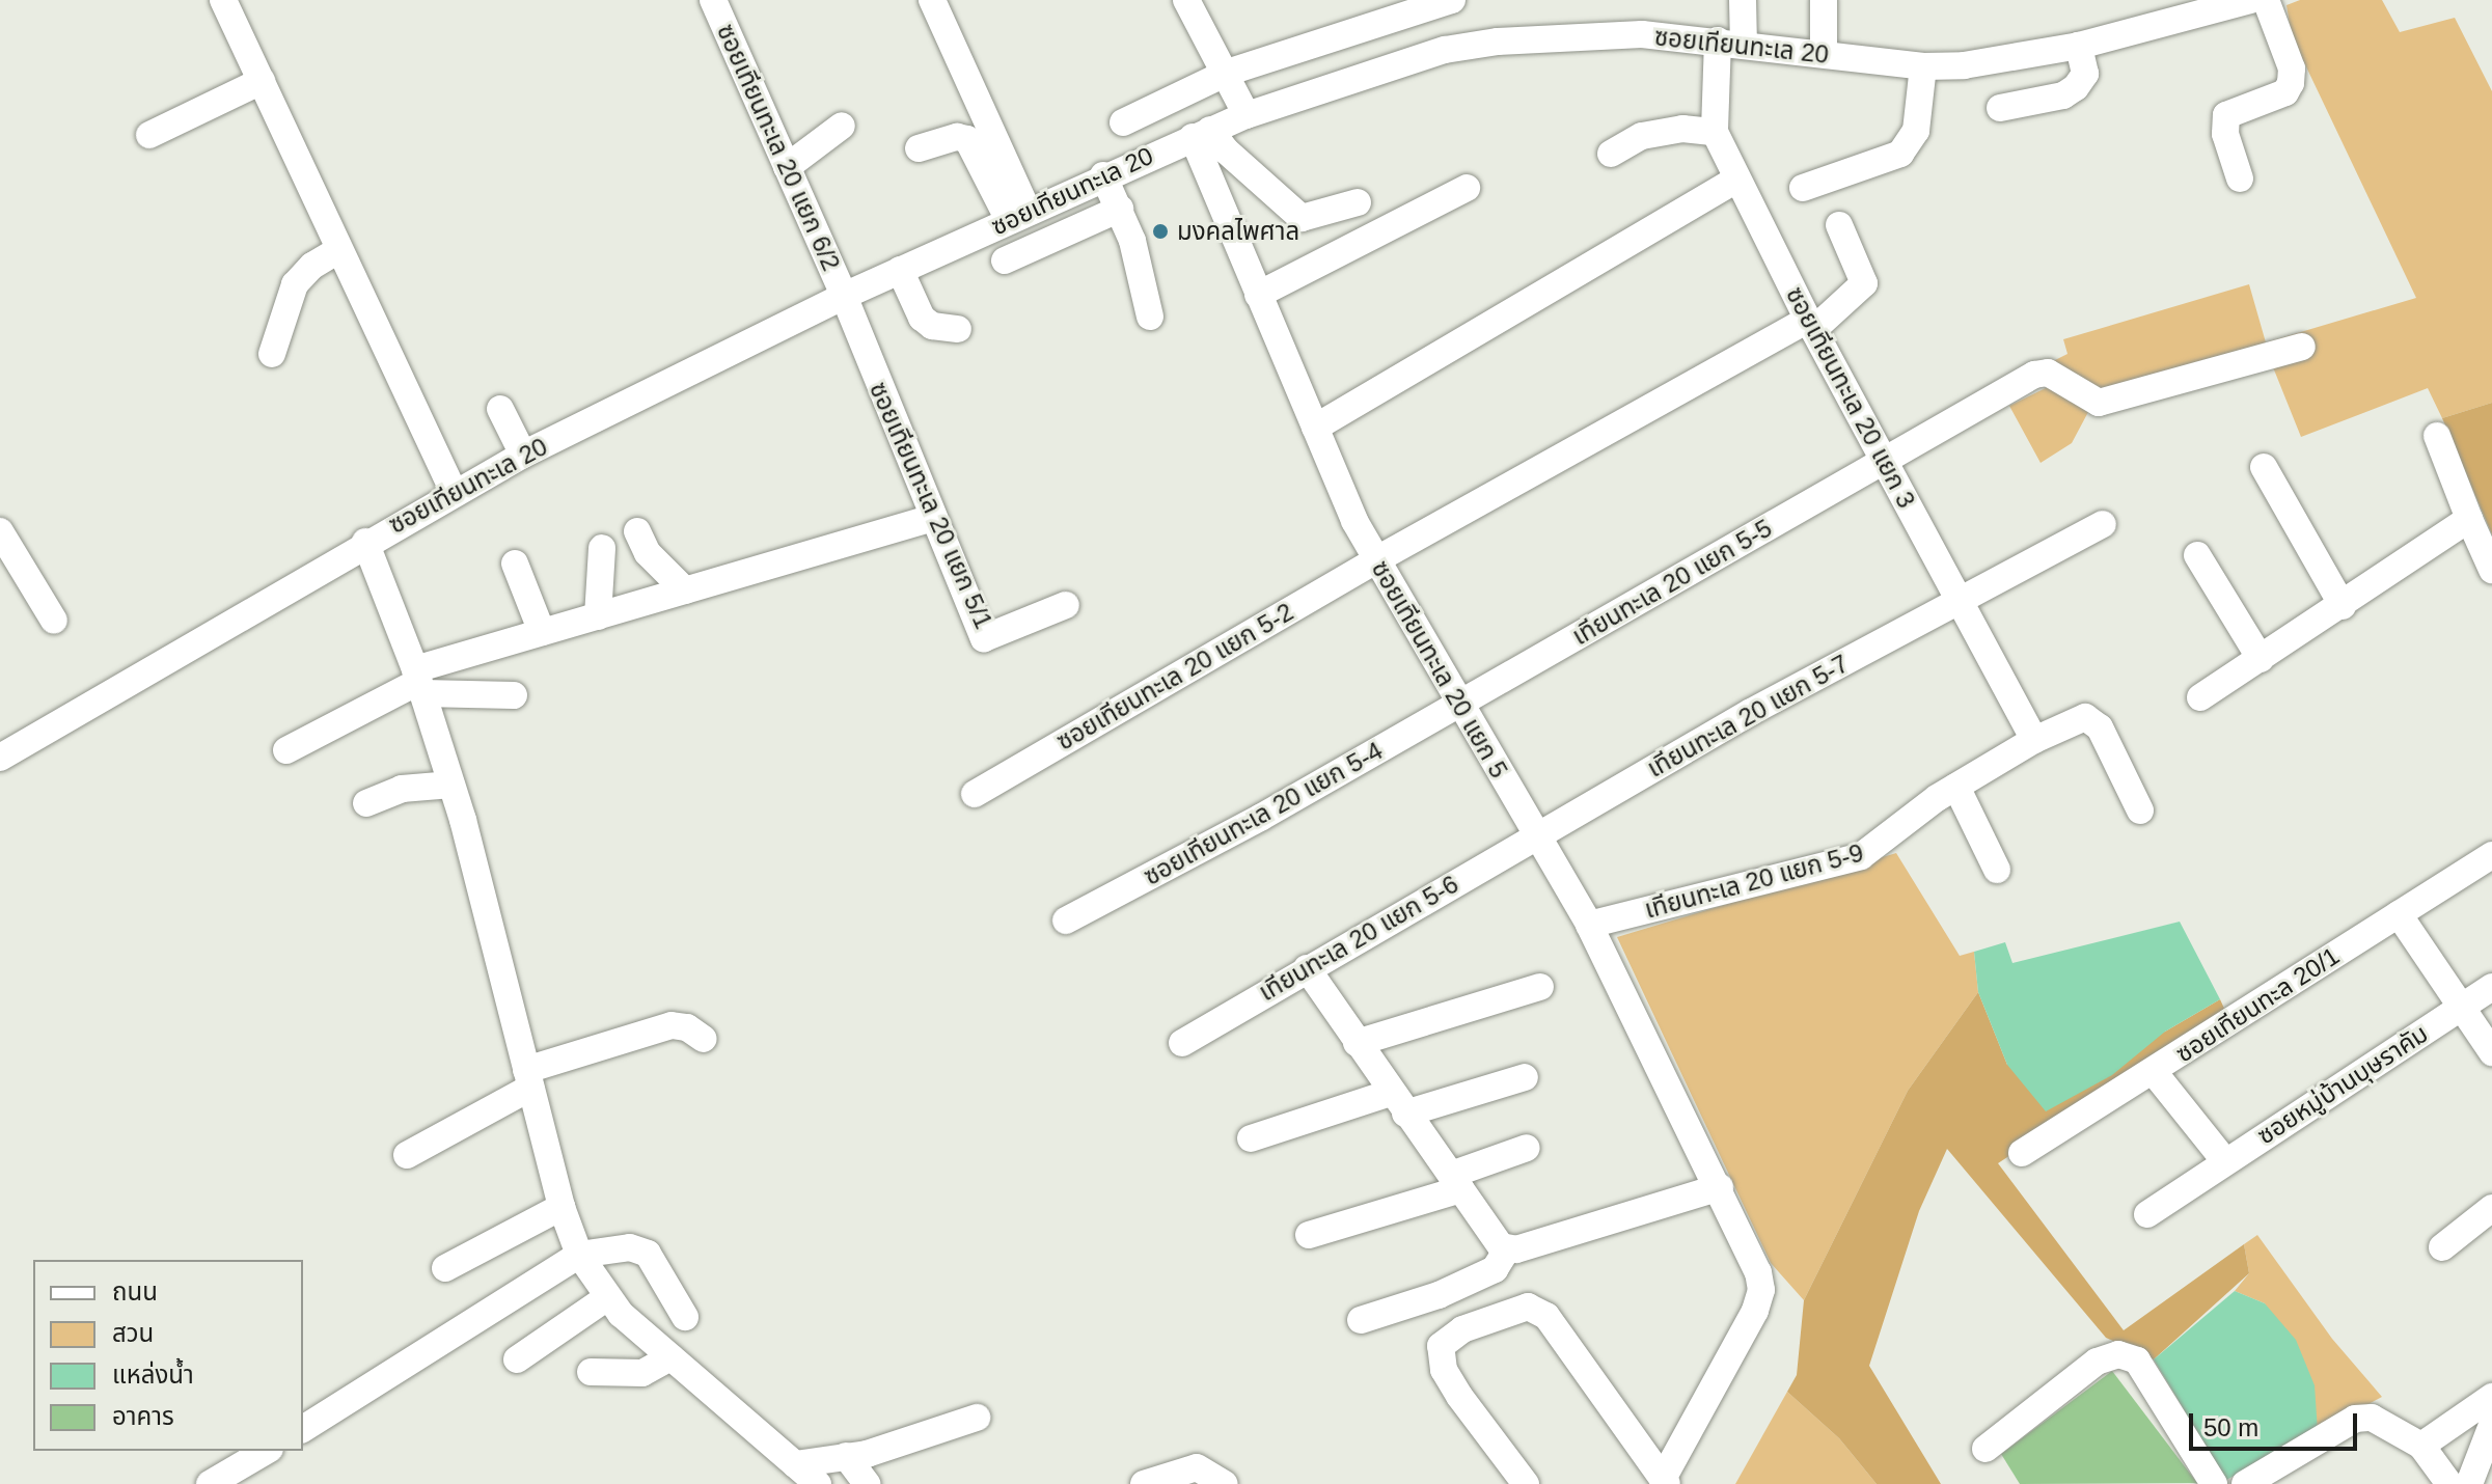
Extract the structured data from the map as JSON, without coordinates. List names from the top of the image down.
{
  "streets": {
    "street": [
      "ซอยเทียนทะเล 20",
      "ซอยเทียนทะเล 20 แยก 6/2",
      "ซอยเทียนทะเล 20 แยก 3",
      "ซอยเทียนทะเล 20 แยก 5/1",
      "เทียนทะเล 20 แยก 5-5",
      "ซอยเทียนทะเล 20 แยก 5",
      "ซอยเทียนทะเล 20 แยก 5-2",
      "เทียนทะเล 20 แยก 5-7",
      "ซอยเทียนทะเล 20 แยก 5-4",
      "เทียนทะเล 20 แยก 5-9",
      "เทียนทะเล 20 แยก 5-6",
      "ซอยเทียนทะล 20/1",
      "ซอยหมู่บ้านบุษราคัม"
    ]
  },
  "crossings": [
    ["ซอยเทียนทะเล 20", "ซอยเทียนทะเล 20 แยก 6/2"],
    ["ซอยเทียนทะเล 20", "ซอยเทียนทะเล 20 แยก 3"],
    ["ซอยเทียนทะเล 20", "ซอยเทียนทะเล 20 แยก 5/1"],
    ["ซอยเทียนทะเล 20", "ซอยเทียนทะเล 20 แยก 5"],
    ["ซอยเทียนทะเล 20 แยก 6/2", "ซอยเทียนทะเล 20 แยก 5/1"],
    ["ซอยเทียนทะเล 20 แยก 3", "เทียนทะเล 20 แยก 5-5"],
    ["ซอยเทียนทะเล 20 แยก 3", "ซอยเทียนทะเล 20 แยก 5-2"],
    ["ซอยเทียนทะเล 20 แยก 3", "เทียนทะเล 20 แยก 5-7"],
    ["ซอยเทียนทะเล 20 แยก 3", "เทียนทะเล 20 แยก 5-9"],
    ["เทียนทะเล 20 แยก 5-5", "ซอยเทียนทะเล 20 แยก 5"],
    ["เทียนทะเล 20 แยก 5-5", "ซอยเทียนทะเล 20 แยก 5-4"],
    ["ซอยเทียนทะเล 20 แยก 5", "ซอยเทียนทะเล 20 แยก 5-2"],
    ["ซอยเทียนทะเล 20 แยก 5", "เทียนทะเล 20 แยก 5-7"],
    ["ซอยเทียนทะเล 20 แยก 5", "ซอยเทียนทะเล 20 แยก 5-4"],
    ["ซอยเทียนทะเล 20 แยก 5", "เทียนทะเล 20 แยก 5-9"],
    ["ซอยเทียนทะเล 20 แยก 5", "เทียนทะเล 20 แยก 5-6"],
    ["เทียนทะเล 20 แยก 5-7", "เทียนทะเล 20 แยก 5-6"]
  ],
  "places": ["มงคลไพศาล"],
  "legend": [
    "ถนน",
    "สวน",
    "แหล่งน้ำ",
    "อาคาร"
  ],
  "scale_bar": "50 m"
}
